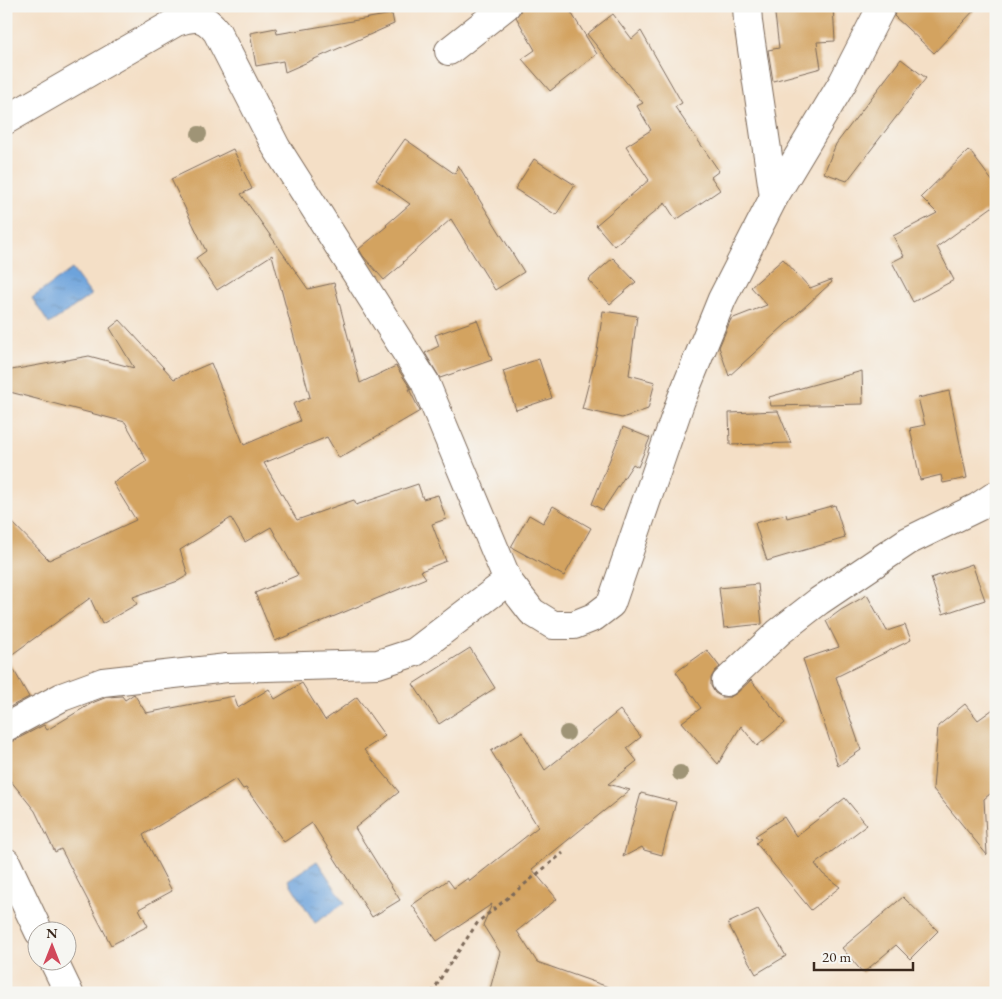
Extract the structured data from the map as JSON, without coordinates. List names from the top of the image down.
{
  "scale_bar": "20 m",
  "north": "top"
}
